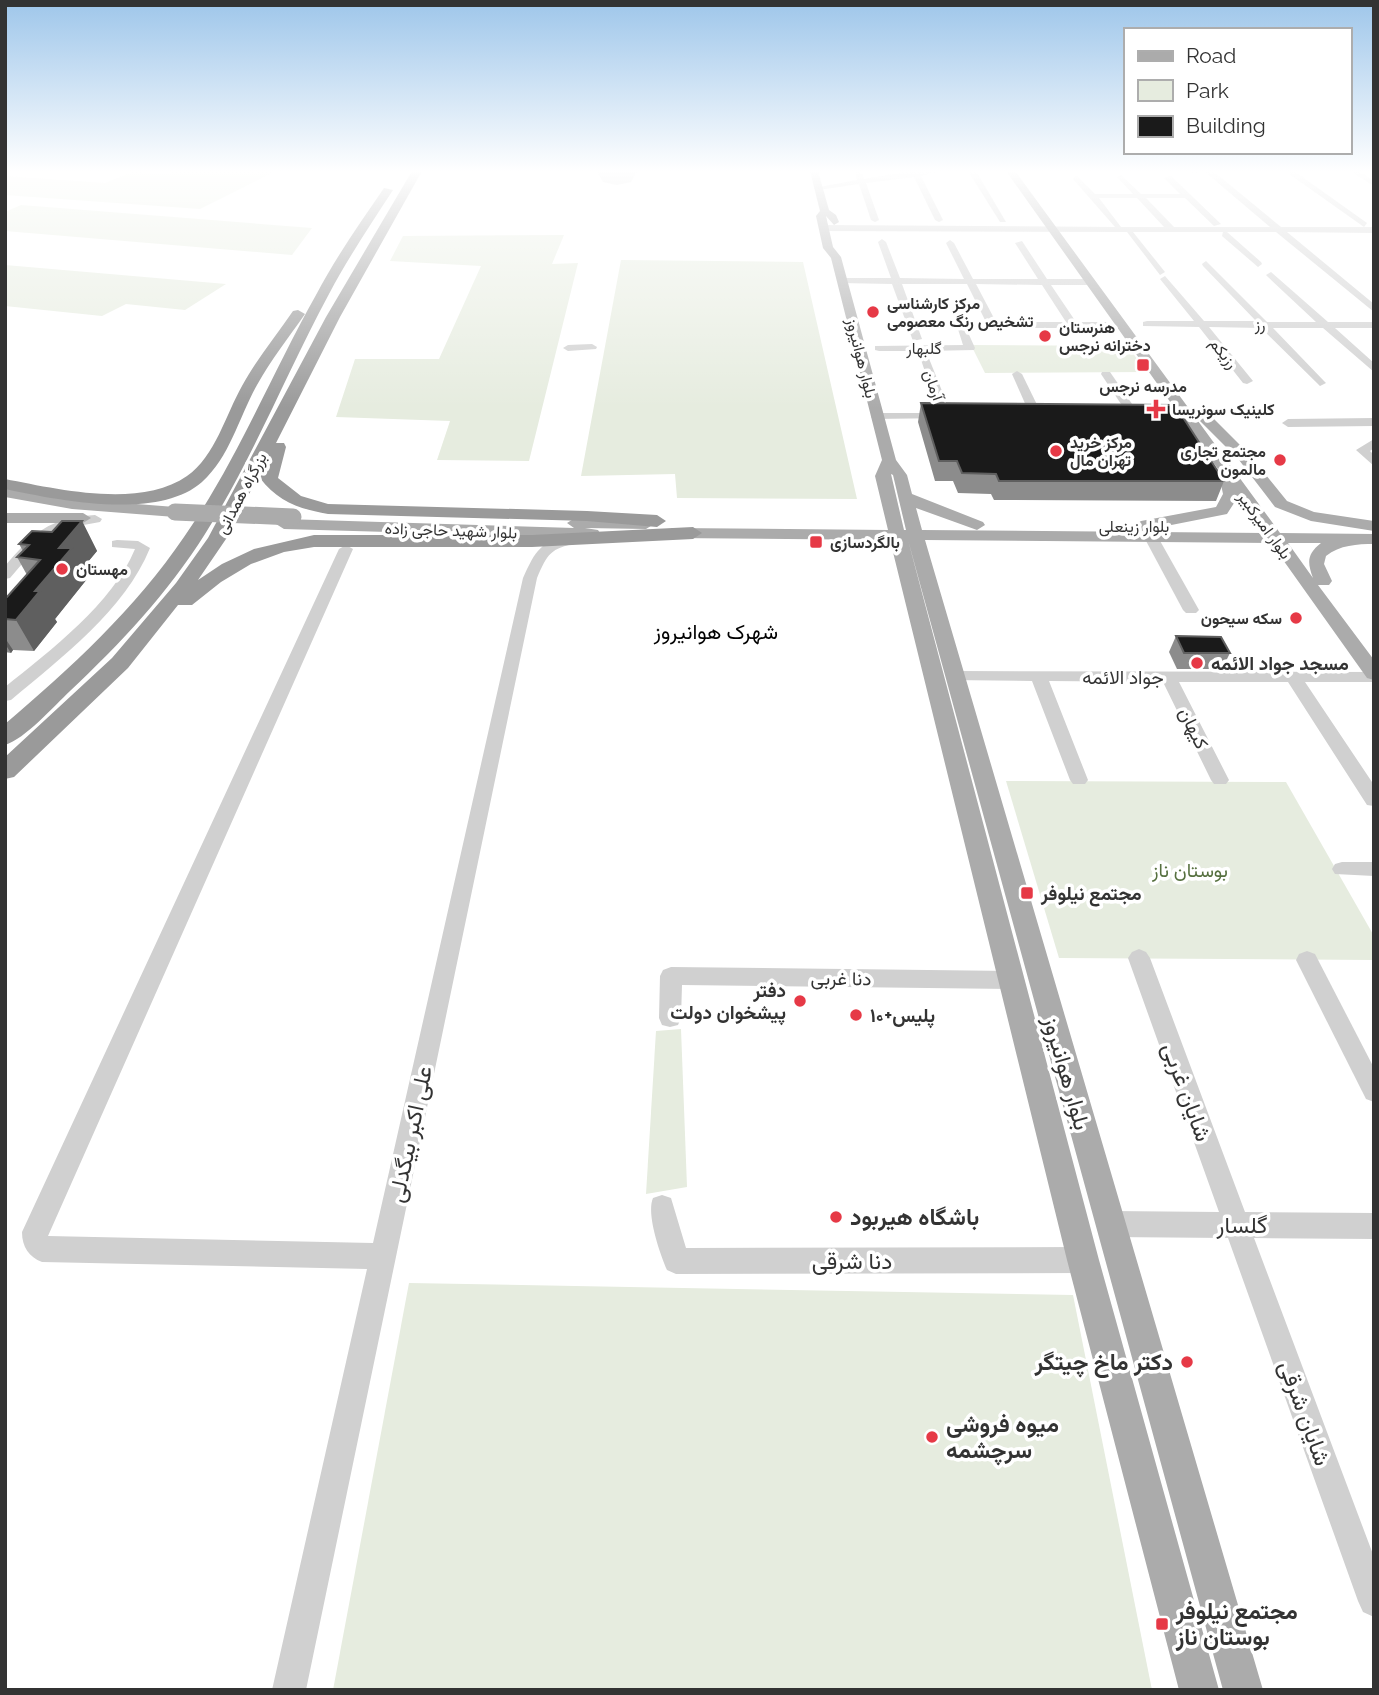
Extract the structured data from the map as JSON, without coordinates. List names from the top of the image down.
{
  "streets": {
    "highway": ["بزرگراه همدانی"],
    "main road": [
      "بلوار هوانیروز",
      "بلوار امیرکبیر",
      "بلوار زینعلی",
      "بلوار شهید حاجی زاده"
    ],
    "street": [
      "رز",
      "گلبهار",
      "رزیکم",
      "آرمان",
      "جواد الائمه",
      "کیهان",
      "دنا غربی",
      "شایان غربی",
      "علی اکبر بیگدلی",
      "گلسار",
      "دنا شرقی",
      "شایان شرقی"
    ]
  },
  "crossings": [
    ["رز", "رزیکم"],
    ["بلوار هوانیروز", "آرمان"],
    ["بلوار هوانیروز", "بلوار زینعلی"],
    ["بلوار هوانیروز", "بلوار شهید حاجی زاده"],
    ["بلوار هوانیروز", "جواد الائمه"],
    ["بلوار هوانیروز", "دنا غربی"],
    ["بلوار هوانیروز", "گلسار"],
    ["بلوار هوانیروز", "دنا شرقی"],
    ["بلوار امیرکبیر", "بلوار زینعلی"],
    ["بلوار امیرکبیر", "جواد الائمه"],
    ["بلوار زینعلی", "بلوار شهید حاجی زاده"],
    ["جواد الائمه", "کیهان"],
    ["شایان غربی", "گلسار"],
    ["شایان غربی", "شایان شرقی"],
    ["گلسار", "شایان شرقی"]
  ],
  "districts": ["شهرک هوانیروز"],
  "parks": ["بوستان ناز"],
  "places": {
    "other": [
      "مرکز کارشناسی تشخیص رنگ معصومی",
      "هنرستان دخترانه نرجس",
      "مرکز خرید تهران مال",
      "مجتمع تجاری مالمون",
      "مهستان",
      "سکه سیحون",
      "مسجد جواد الائمه",
      "دفتر پیشخوان دولت",
      "پلیس+۱۰",
      "باشگاه هیربود",
      "دکتر ماخ چیتگر",
      "میوه فروشی سرچشمه"
    ],
    "transit": [
      "مدرسه نرجس",
      "بالگردسازی",
      "مجتمع نیلوفر",
      "مجتمع نیلوفر بوستان ناز"
    ],
    "health": ["کلینیک سونریسا"]
  },
  "legend": ["Road", "Park", "Building"]
}
